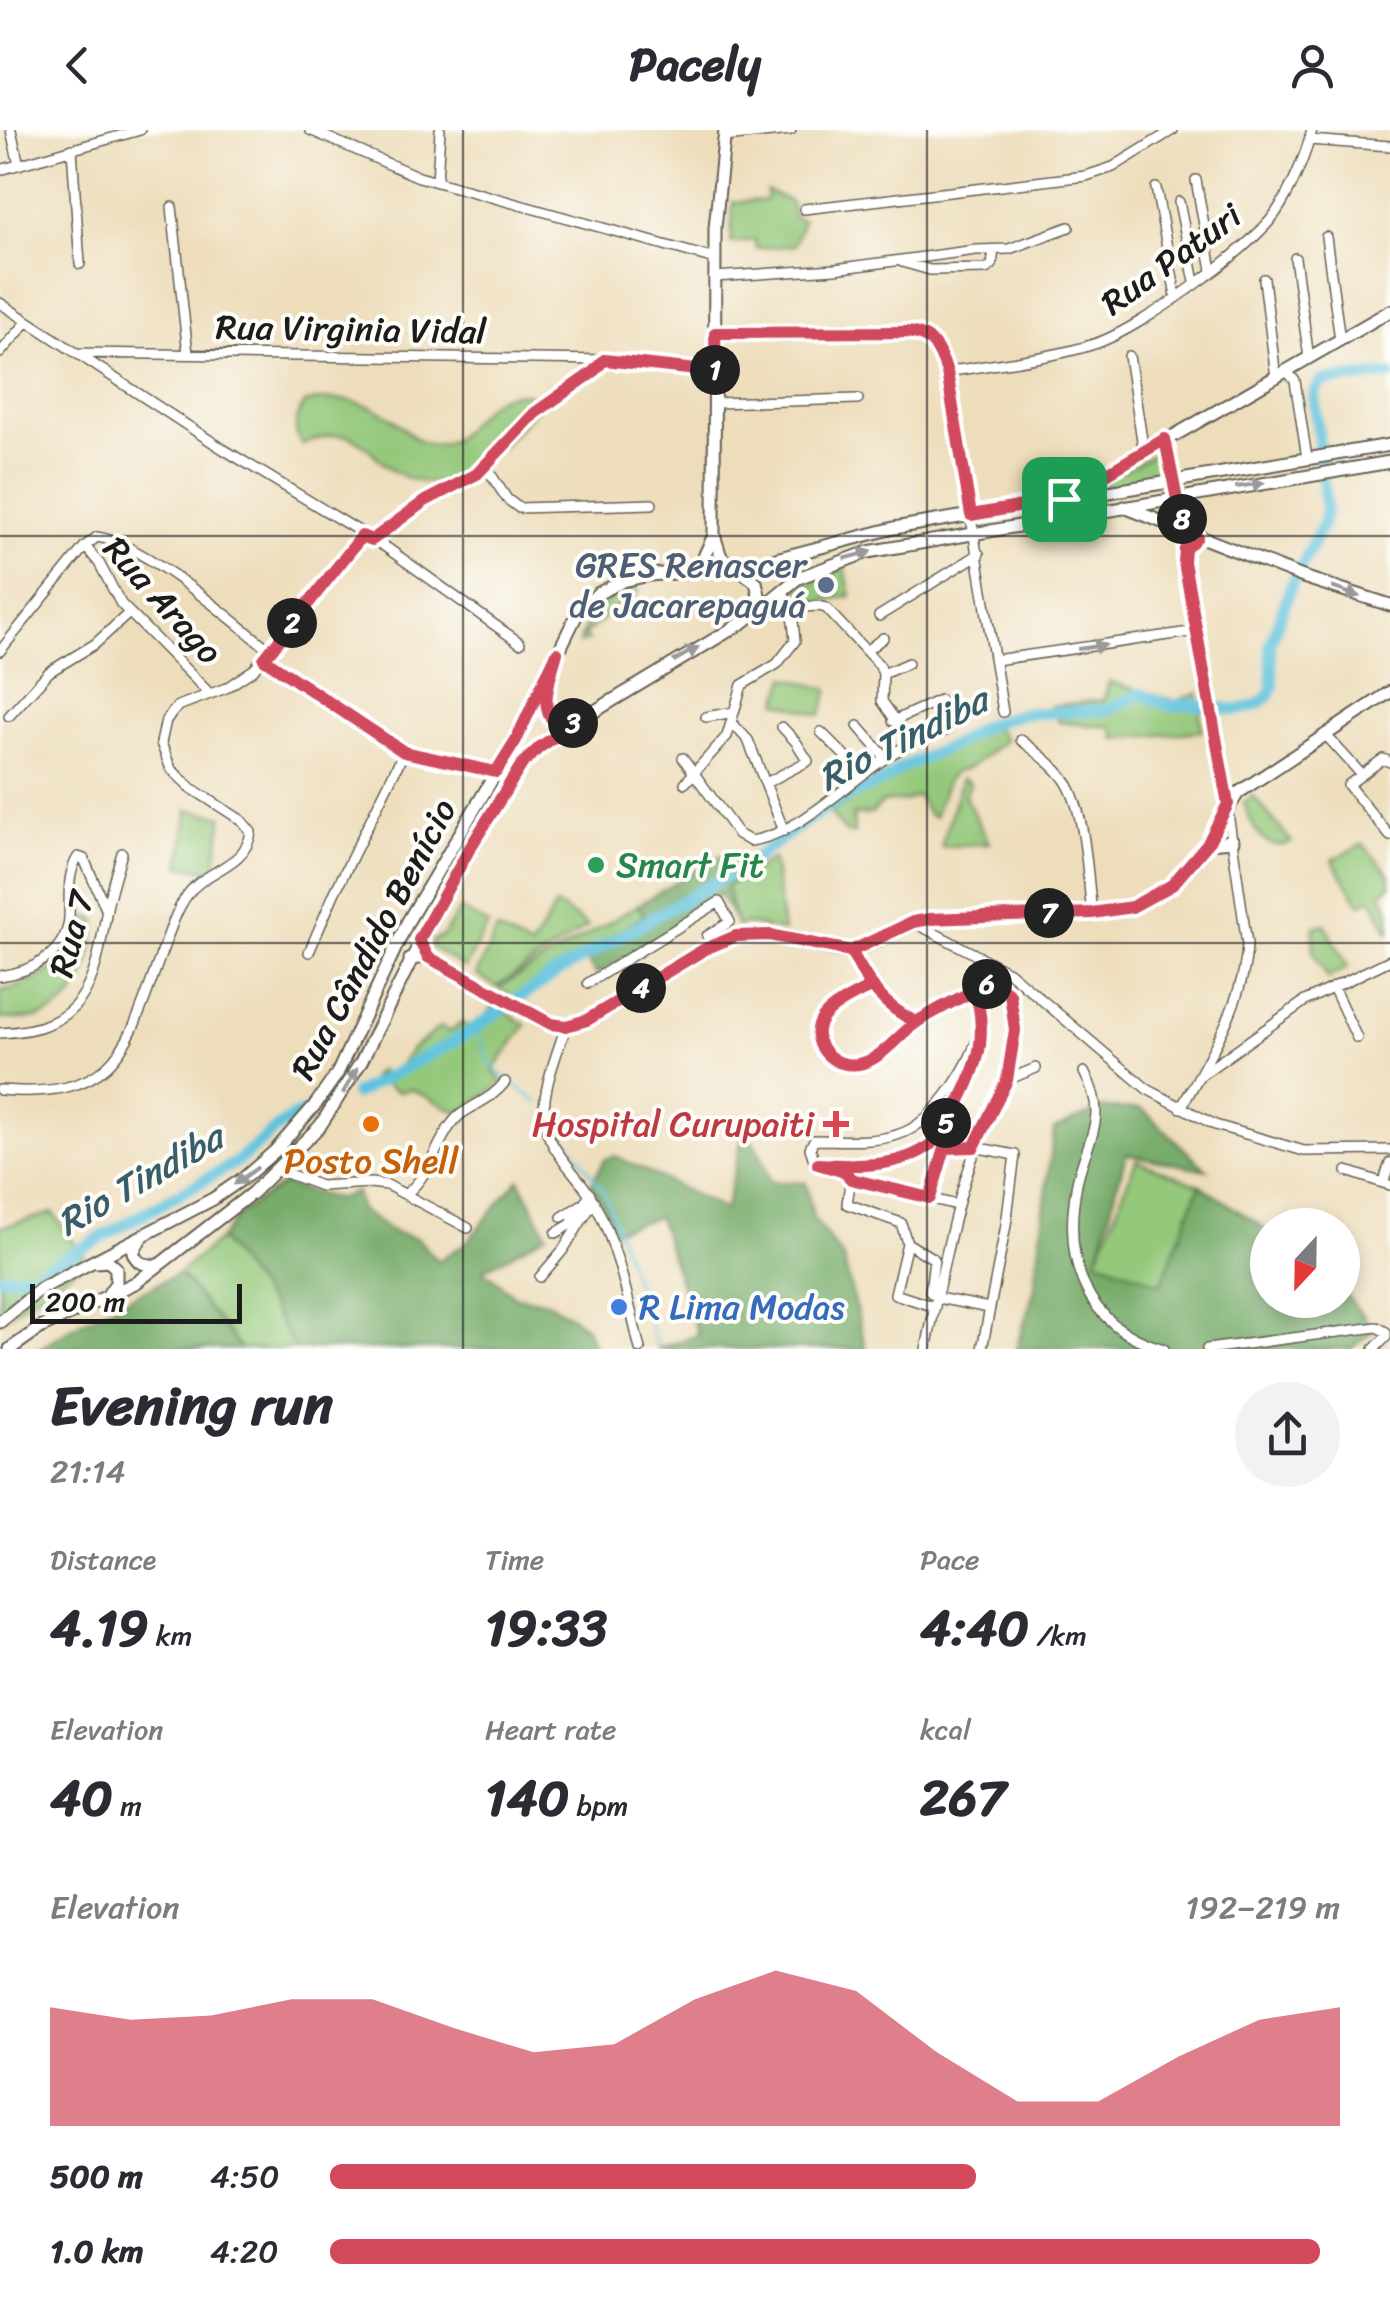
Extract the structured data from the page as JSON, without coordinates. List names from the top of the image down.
{
  "streets": {
    "main road": ["Rua Cândido Benício"],
    "street": [
      "Rua Paturi",
      "Rua Virginia Vidal",
      "Rua Arago",
      "Rua 7"
    ]
  },
  "water": ["Rio Tindiba"],
  "places": {
    "other": [
      "GRES Renascer de Jacarepaguá",
      "Smart Fit",
      "Posto Shell",
      "R Lima Modas"
    ],
    "health": ["Hospital Curupaiti"]
  },
  "scale_bar": "200 m",
  "north": "bottom",
  "page": {
    "header": "Pacely",
    "pins": [
      "1",
      "8",
      "2",
      "3",
      "7",
      "6",
      "4",
      "5"
    ],
    "scale": "200 m",
    "heading": ["Evening run", "21:14"],
    "stats": [
      ["Distance", "4.19 km"],
      ["Time", "19:33"],
      ["Pace", "4:40 /km"],
      ["Elevation", "40 m"],
      ["Heart rate", "140 bpm"],
      ["kcal", "267"]
    ],
    "chart": ["Elevation", "192–219 m"],
    "list": [
      {
        "name": "500 m",
        "note": "4:50"
      },
      {
        "name": "1.0 km",
        "note": "4:20"
      }
    ]
  }
}
